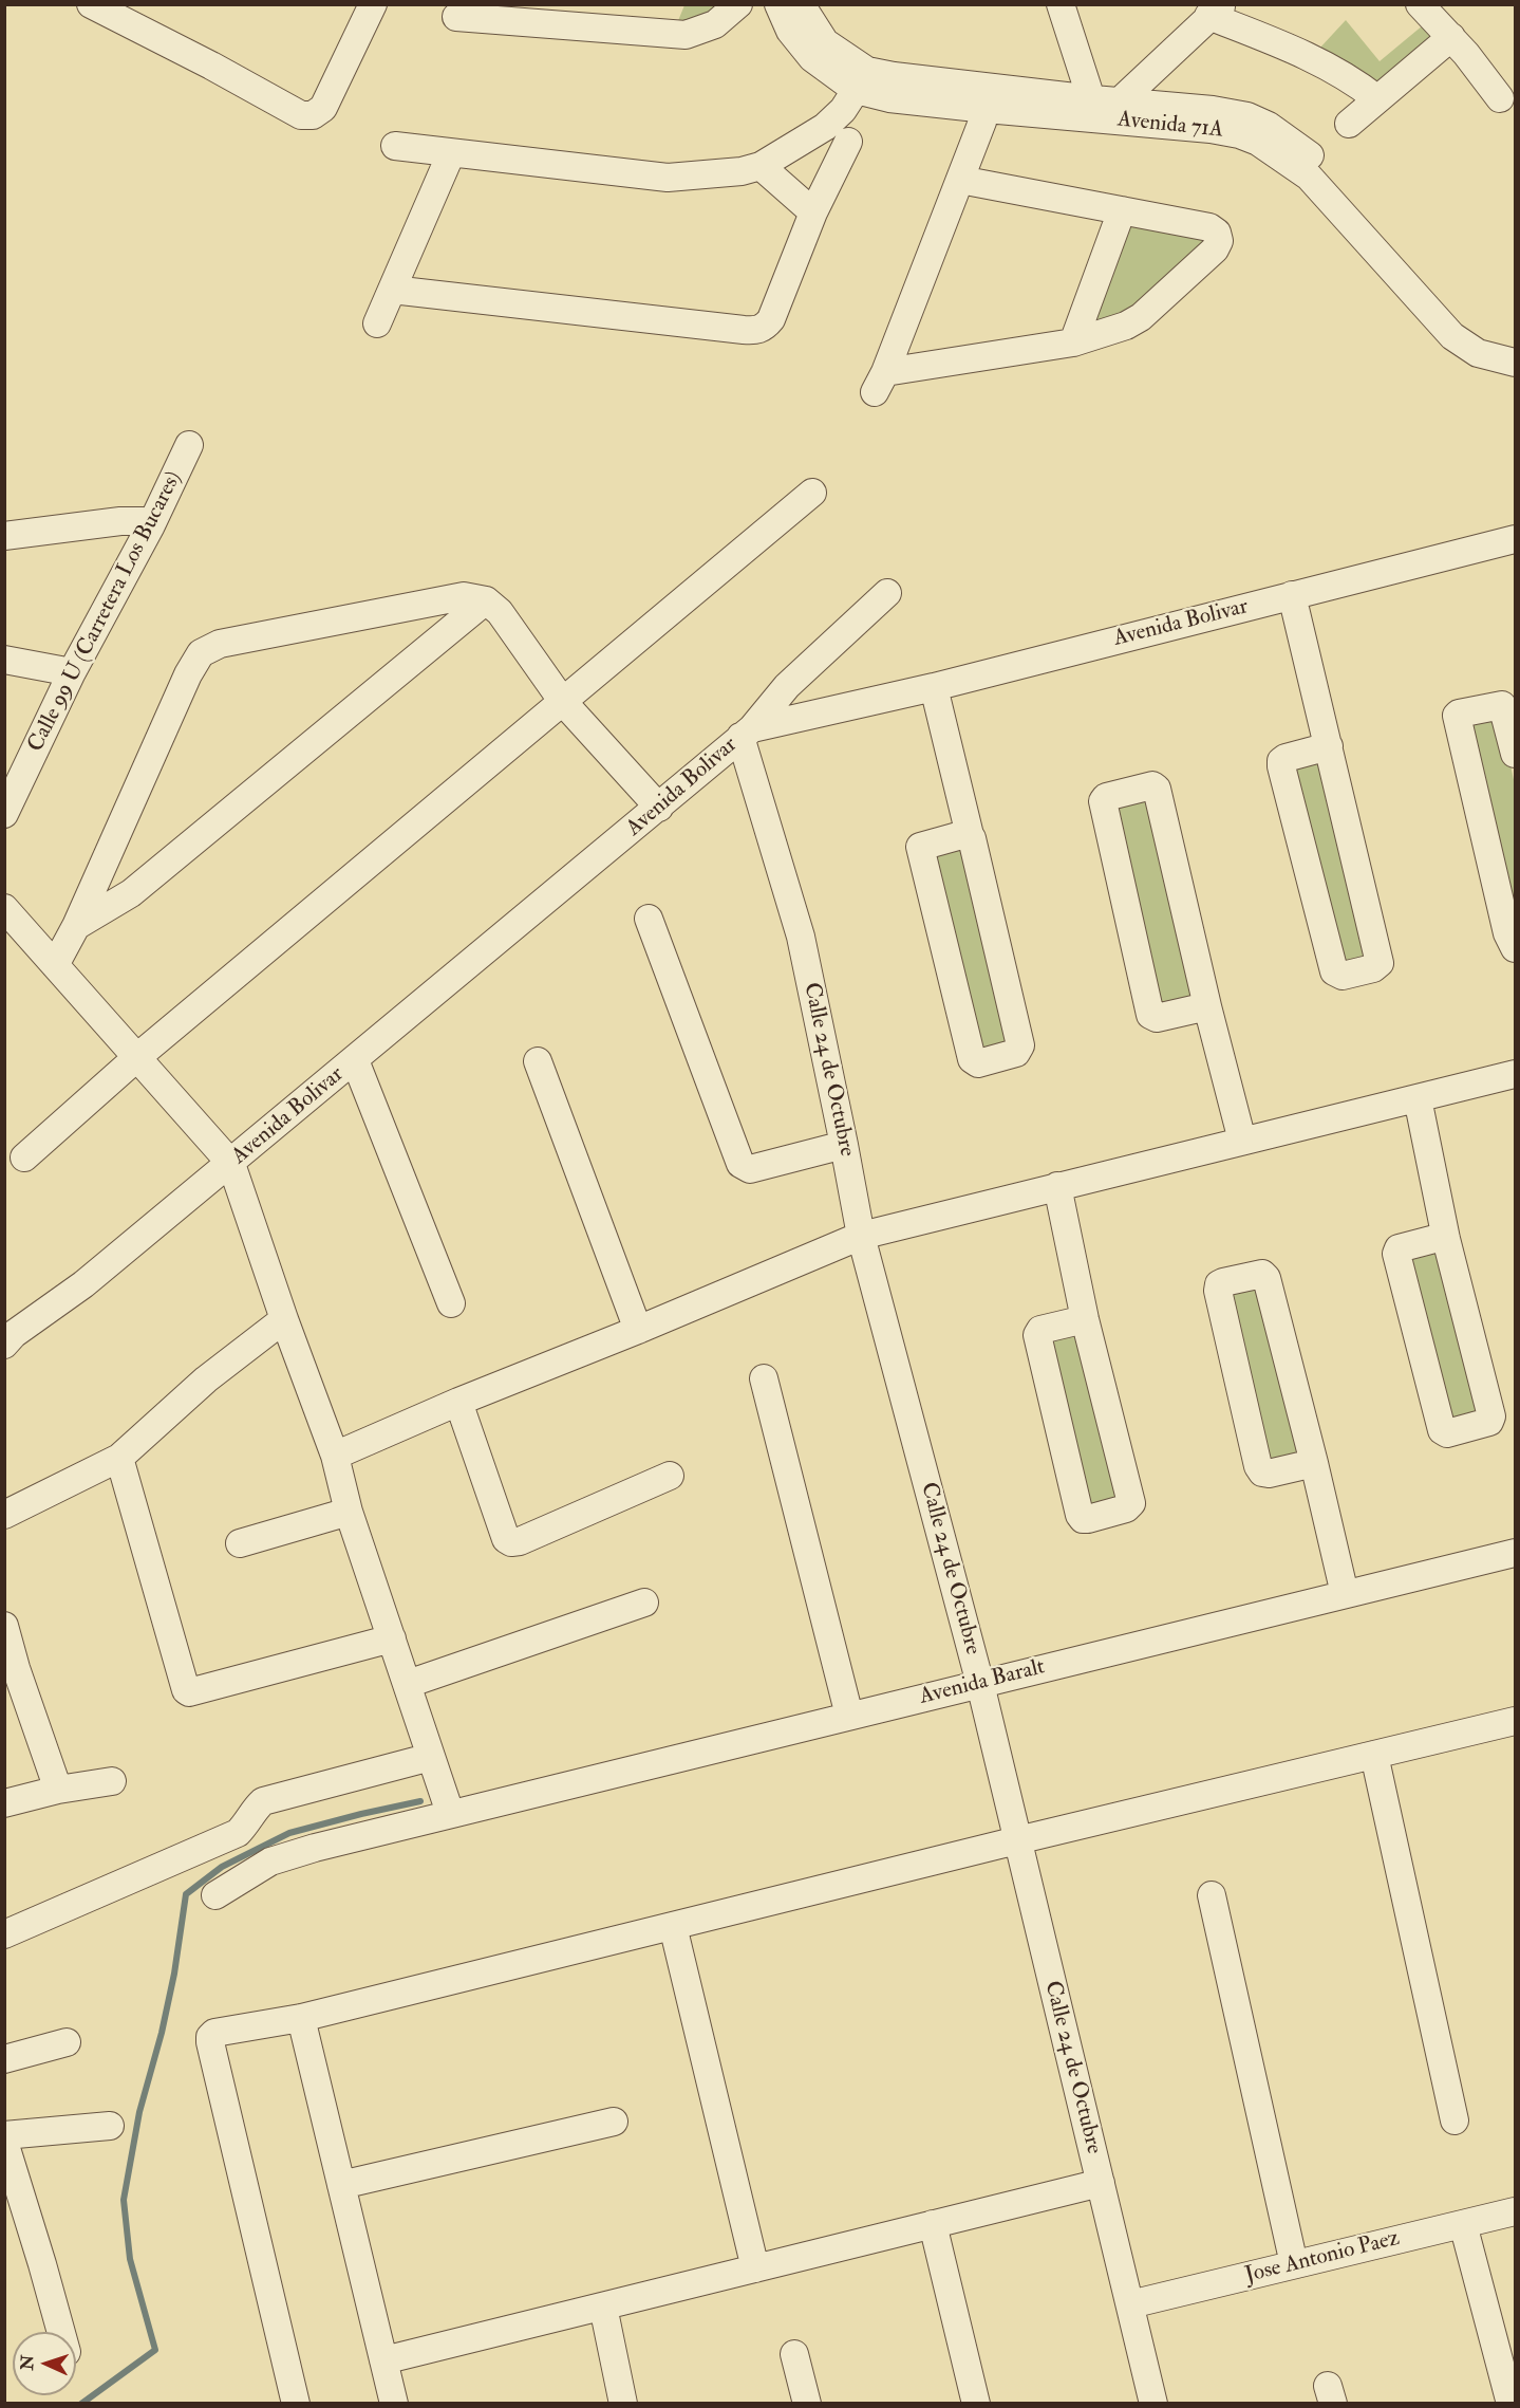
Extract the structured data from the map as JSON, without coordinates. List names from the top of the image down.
{
  "streets": {
    "street": [
      "Avenida 71A",
      "Calle 99 U (Carretera Los Bucares)",
      "Avenida Bolivar",
      "Calle 24 de Octubre",
      "Avenida Baralt",
      "Jose Antonio Paez"
    ]
  },
  "crossings": [
    ["Avenida Bolivar", "Calle 24 de Octubre"],
    ["Calle 24 de Octubre", "Avenida Baralt"],
    ["Calle 24 de Octubre", "Jose Antonio Paez"]
  ],
  "north": "left"
}
